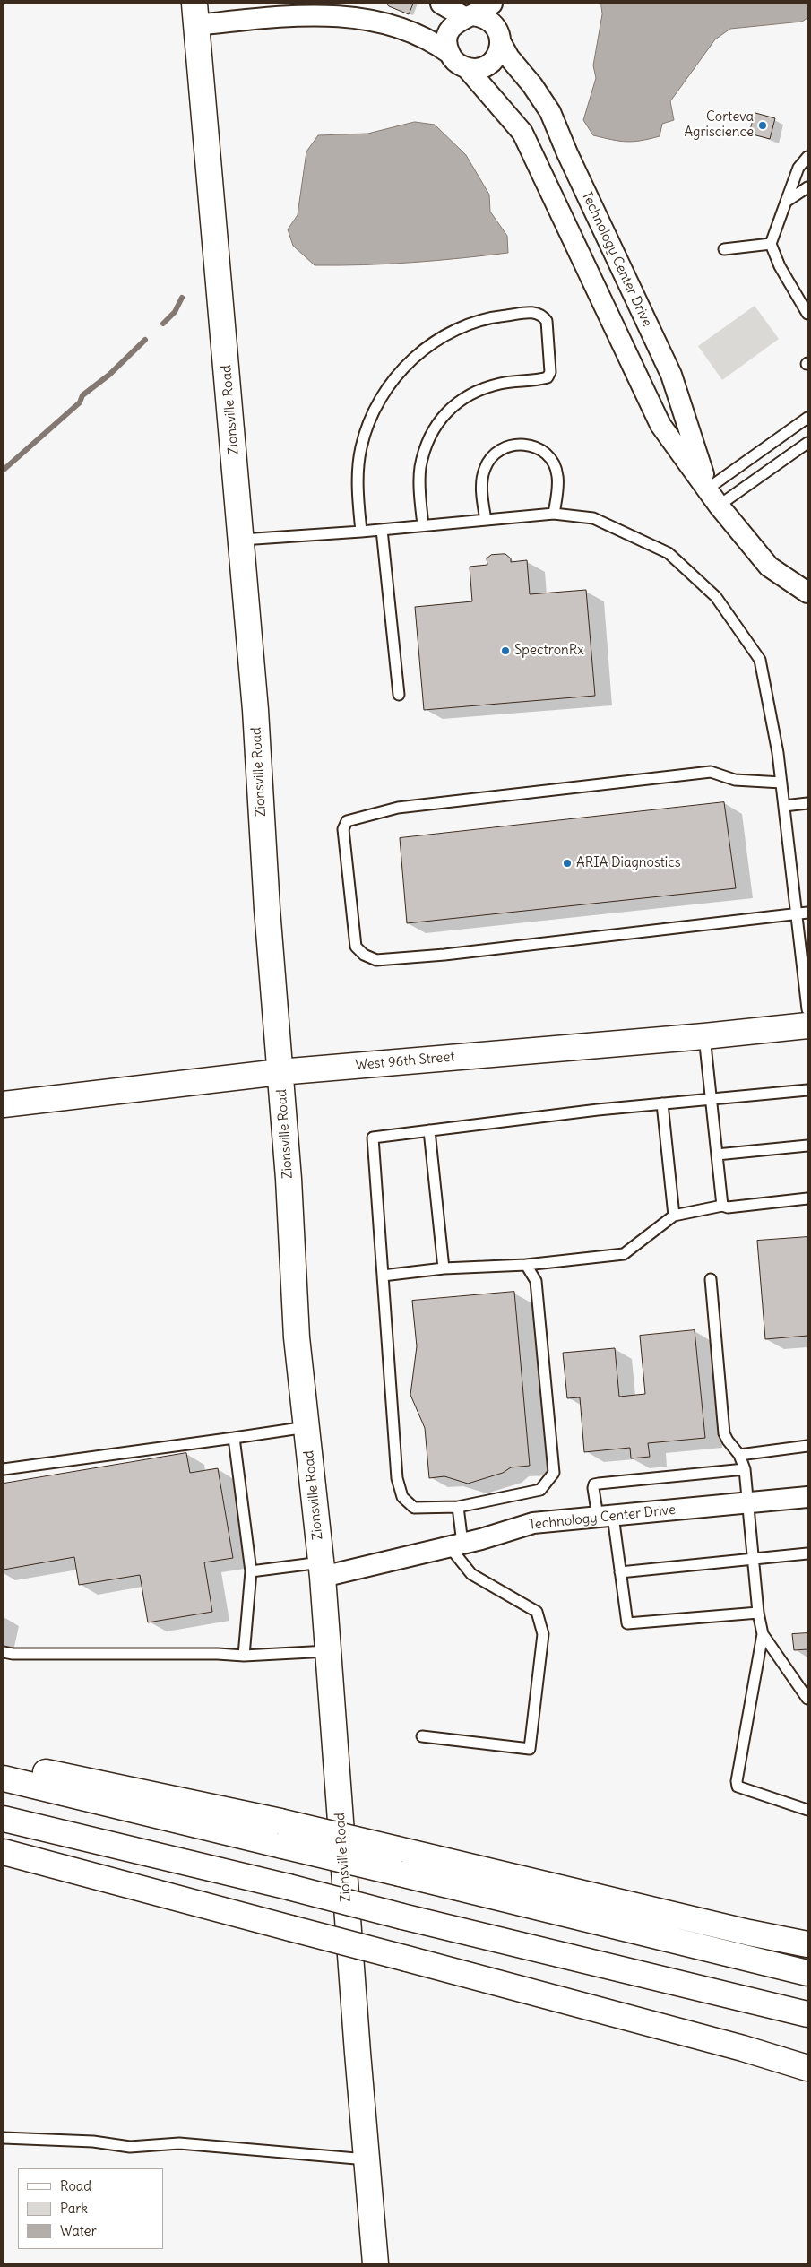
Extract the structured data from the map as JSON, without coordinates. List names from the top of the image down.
{
  "streets": {
    "main road": ["Zionsville Road", "West 96th Street"],
    "street": ["Technology Center Drive"]
  },
  "crossings": [
    ["Technology Center Drive", "Zionsville Road"],
    ["Zionsville Road", "West 96th Street"]
  ],
  "places": ["Corteva Agriscience", "SpectronRx", "ARIA Diagnostics"],
  "legend": ["Road", "Park", "Water"]
}
